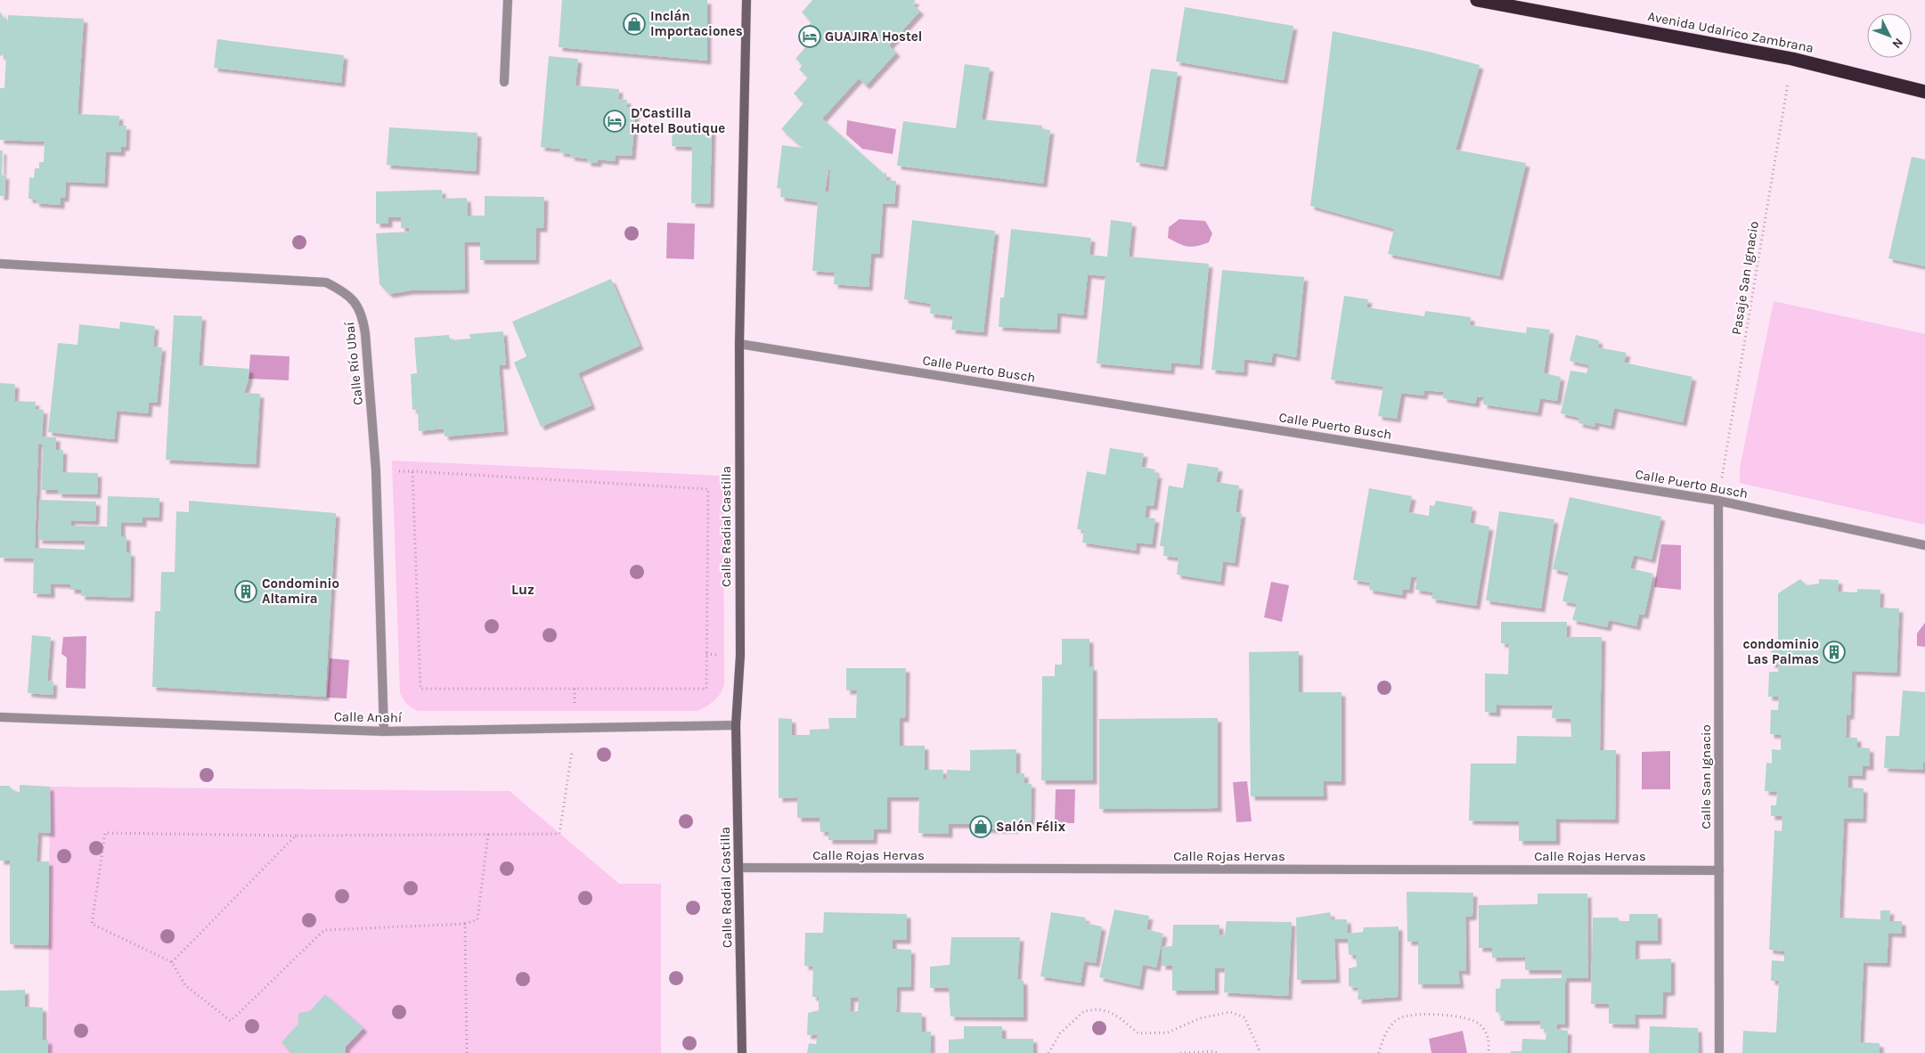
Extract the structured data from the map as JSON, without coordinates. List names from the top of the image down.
{
  "streets": {
    "highway": ["Avenida Udalrico Zambrana"],
    "street": [
      "Calle Río Ubaí",
      "Calle Puerto Busch",
      "Calle Radial Castilla",
      "Calle Anahí",
      "Calle San Ignacio",
      "Calle Rojas Hervas"
    ],
    "path": ["Pasaje San Ignacio"]
  },
  "crossings": [
    ["Avenida Udalrico Zambrana", "Pasaje San Ignacio"],
    ["Pasaje San Ignacio", "Calle Puerto Busch"],
    ["Pasaje San Ignacio", "Calle San Ignacio"],
    ["Calle Río Ubaí", "Calle Anahí"],
    ["Calle Puerto Busch", "Calle Radial Castilla"],
    ["Calle Puerto Busch", "Calle San Ignacio"],
    ["Calle Radial Castilla", "Calle Anahí"],
    ["Calle Radial Castilla", "Calle Rojas Hervas"],
    ["Calle San Ignacio", "Calle Rojas Hervas"]
  ],
  "districts": ["Luz"],
  "places": {
    "shop": ["Inclán Importaciones", "Salón Félix"],
    "hotel": ["GUAJIRA Hostel", "D'Castilla Hotel Boutique"],
    "building": ["Condominio Altamira", "condominio Las Palmas"]
  },
  "north": "bottom right"
}
